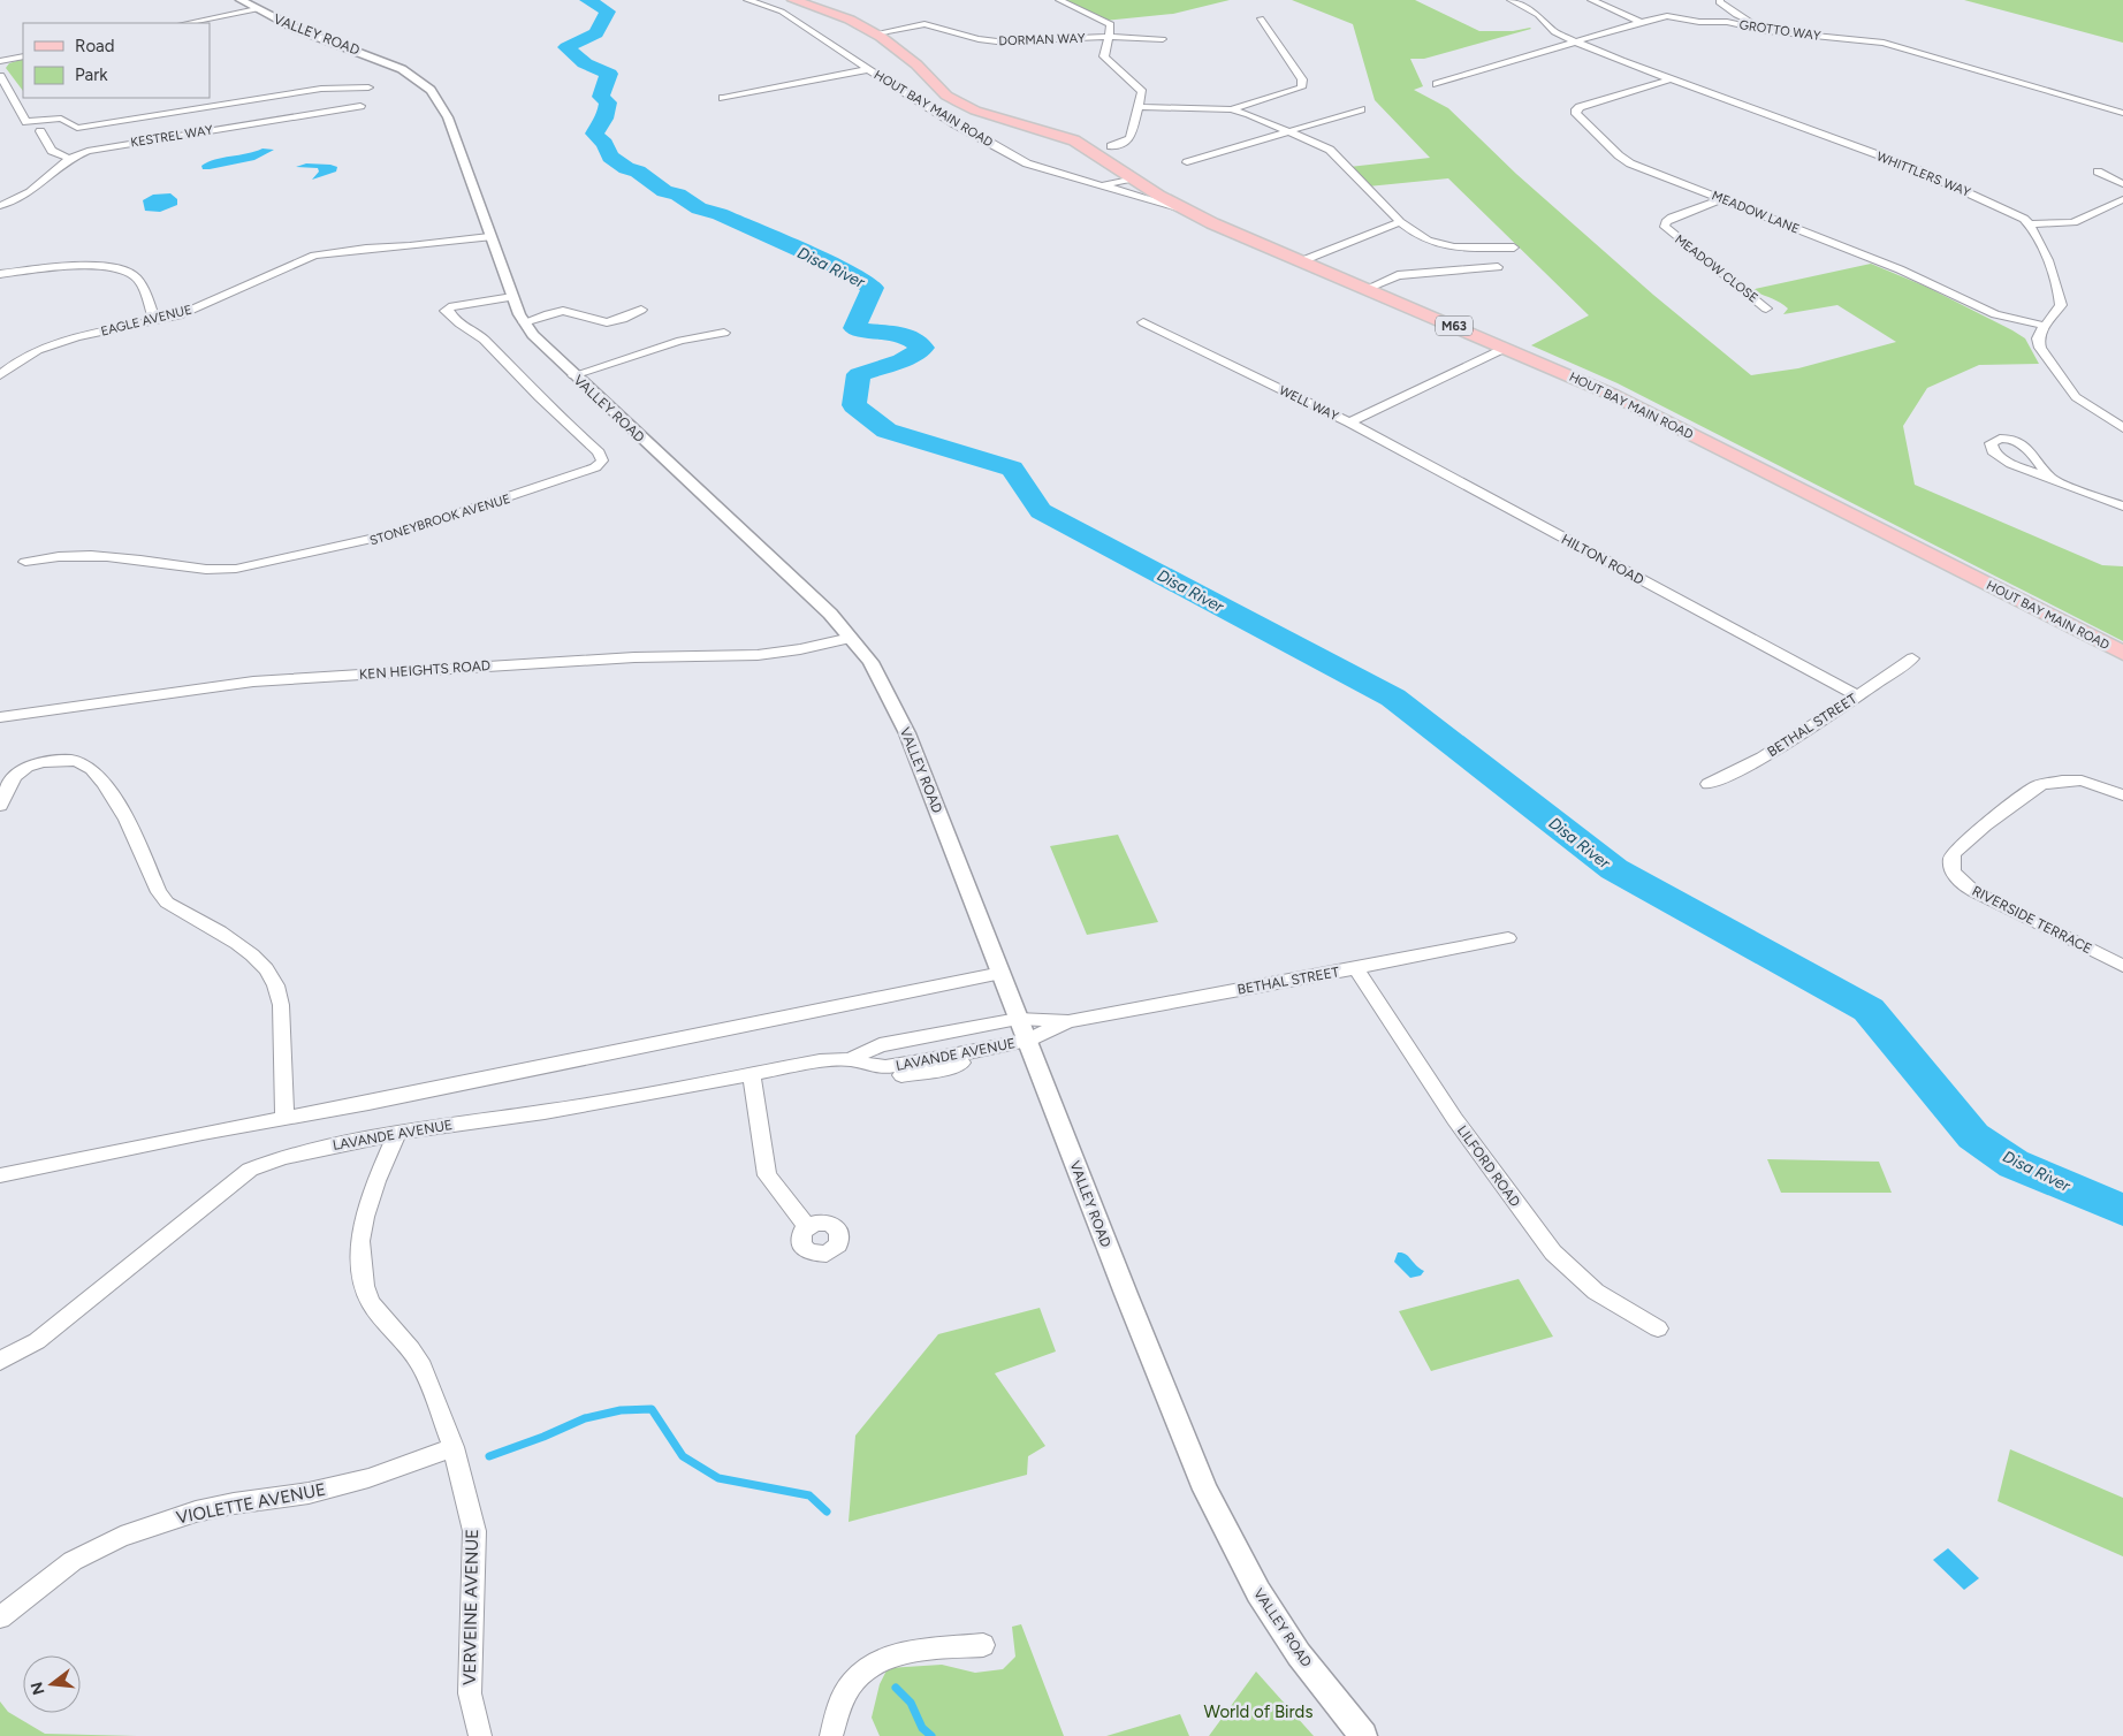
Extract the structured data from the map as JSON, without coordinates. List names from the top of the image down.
{
  "streets": {
    "main road": ["HOUT BAY MAIN ROAD", "M63"],
    "street": [
      "GROTTO WAY",
      "VALLEY ROAD",
      "DORMAN WAY",
      "KESTREL WAY",
      "WHITTLERS WAY",
      "MEADOW LANE",
      "MEADOW CLOSE",
      "EAGLE AVENUE",
      "WELL WAY",
      "STONEYBROOK AVENUE",
      "HILTON ROAD",
      "KEN HEIGHTS ROAD",
      "BETHAL STREET",
      "RIVERSIDE TERRACE",
      "LAVANDE AVENUE",
      "LILFORD ROAD",
      "VIOLETTE AVENUE",
      "VERVEINE AVENUE"
    ]
  },
  "crossings": [
    ["GROTTO WAY", "WHITTLERS WAY"],
    ["VALLEY ROAD", "EAGLE AVENUE"],
    ["VALLEY ROAD", "STONEYBROOK AVENUE"],
    ["VALLEY ROAD", "KEN HEIGHTS ROAD"],
    ["VALLEY ROAD", "BETHAL STREET"],
    ["VALLEY ROAD", "LAVANDE AVENUE"],
    ["DORMAN WAY", "HOUT BAY MAIN ROAD"],
    ["HOUT BAY MAIN ROAD", "WELL WAY"],
    ["WHITTLERS WAY", "MEADOW LANE"],
    ["MEADOW LANE", "MEADOW CLOSE"],
    ["WELL WAY", "HILTON ROAD"],
    ["HILTON ROAD", "BETHAL STREET"],
    ["BETHAL STREET", "LAVANDE AVENUE"],
    ["BETHAL STREET", "LILFORD ROAD"],
    ["LAVANDE AVENUE", "VERVEINE AVENUE"],
    ["VIOLETTE AVENUE", "VERVEINE AVENUE"]
  ],
  "water": ["Disa River"],
  "parks": ["World of Birds"],
  "legend": ["Road", "Park"],
  "north": "left"
}
